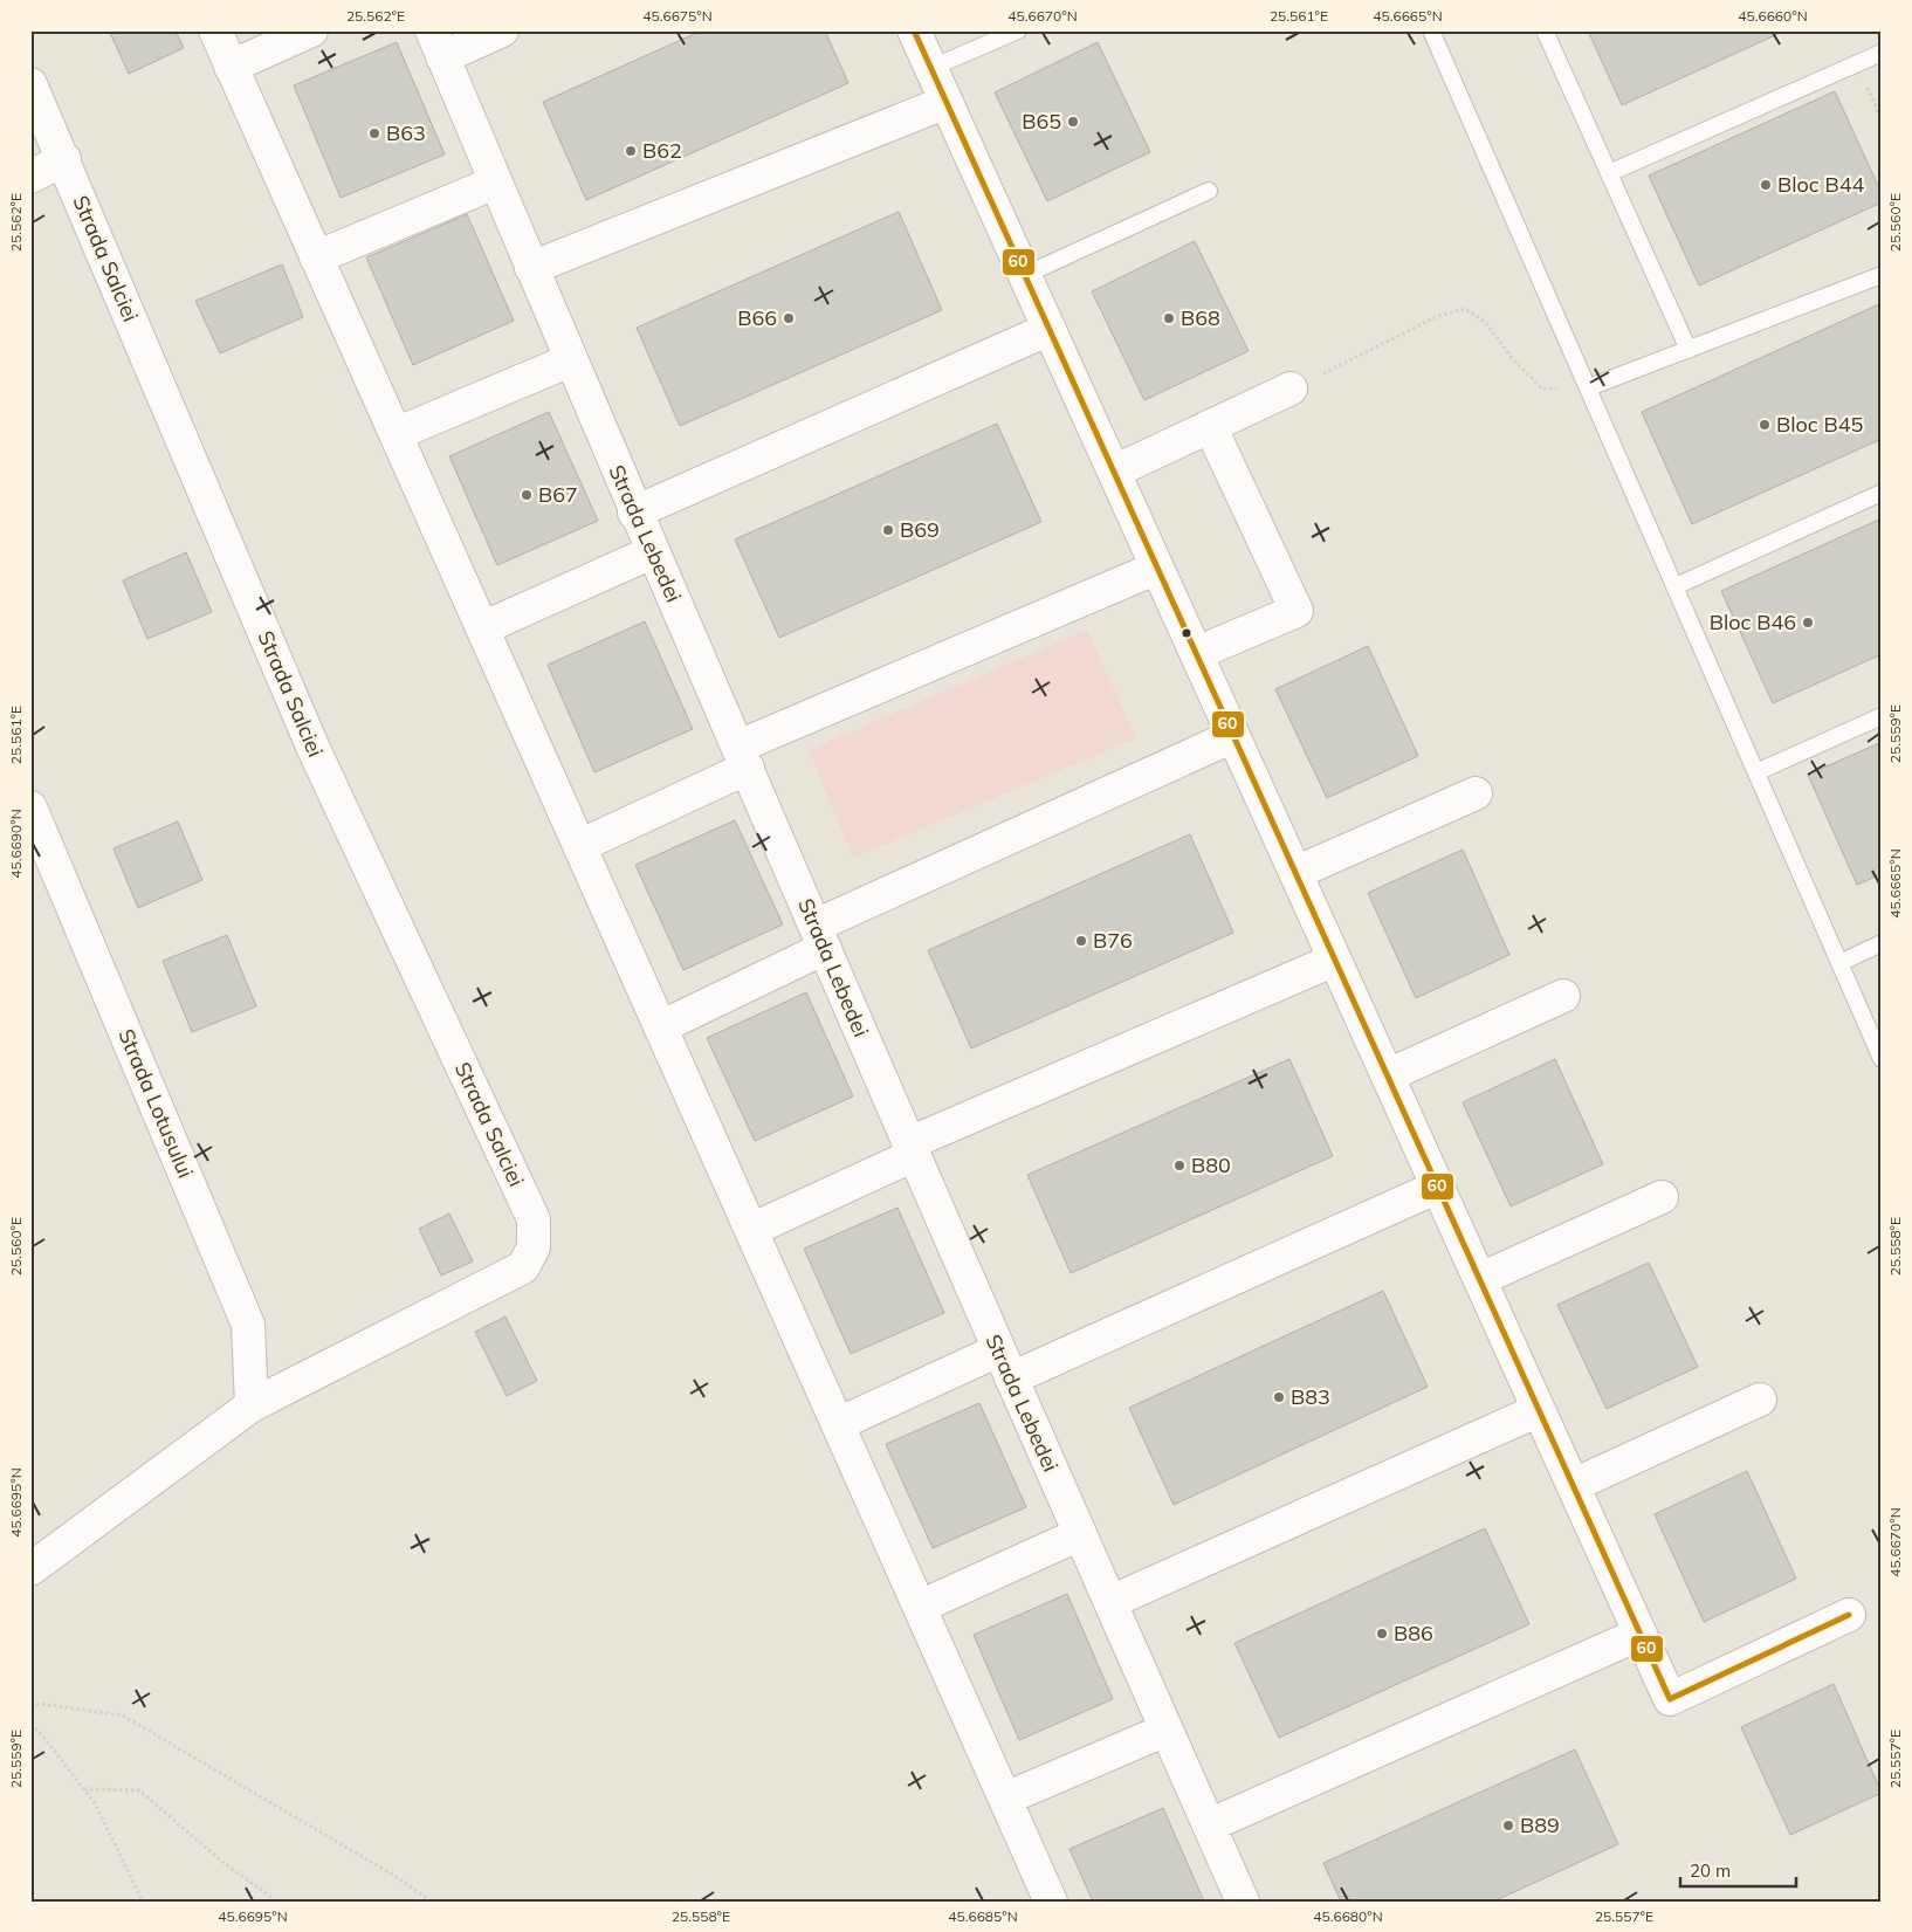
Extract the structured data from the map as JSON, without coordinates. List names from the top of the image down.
{
  "streets": {
    "street": ["Strada Salciei", "Strada Lebedei", "Strada Lotusului"]
  },
  "crossings": [
    ["Strada Salciei", "Strada Lotusului"]
  ],
  "places": [
    "B65",
    "B63",
    "B62",
    "Bloc B44",
    "B66",
    "B68",
    "Bloc B45",
    "B67",
    "B69",
    "Bloc B46",
    "B76",
    "B80",
    "B83",
    "B86",
    "B89"
  ],
  "lines": ["transit line 60"],
  "scale_bar": "20 m",
  "coordinates": [
    "25.562°E",
    "45.6675°N",
    "45.6670°N",
    "25.561°E",
    "45.6665°N",
    "45.6660°N",
    "25.560°E",
    "25.559°E",
    "45.6690°N",
    "25.558°E",
    "45.6695°N",
    "25.557°E",
    "45.6685°N",
    "45.6680°N"
  ]
}
